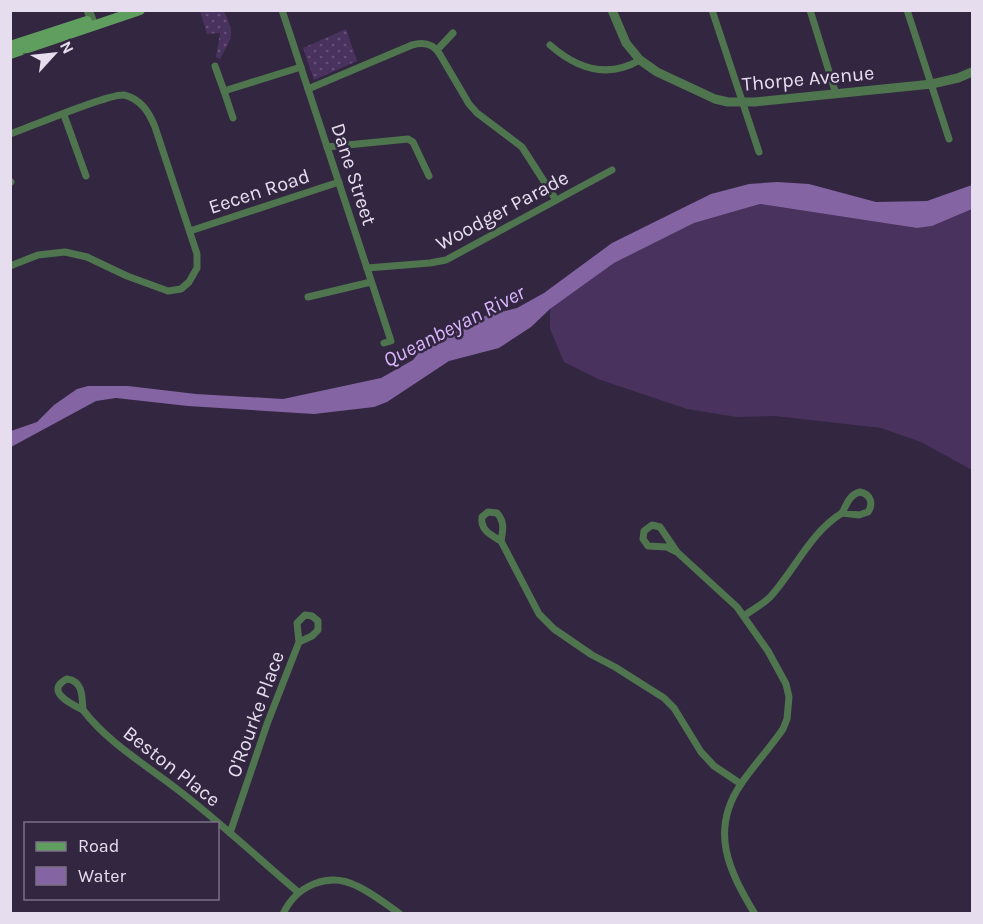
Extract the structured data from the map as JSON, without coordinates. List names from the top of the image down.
{
  "streets": {
    "street": [
      "Thorpe Avenue",
      "Dane Street",
      "Eecen Road",
      "Woodger Parade",
      "O'Rourke Place",
      "Beston Place"
    ]
  },
  "crossings": [
    ["Dane Street", "Eecen Road"],
    ["Dane Street", "Woodger Parade"],
    ["O'Rourke Place", "Beston Place"]
  ],
  "water": ["Queanbeyan River"],
  "legend": ["Road", "Water"],
  "north": "top right"
}
